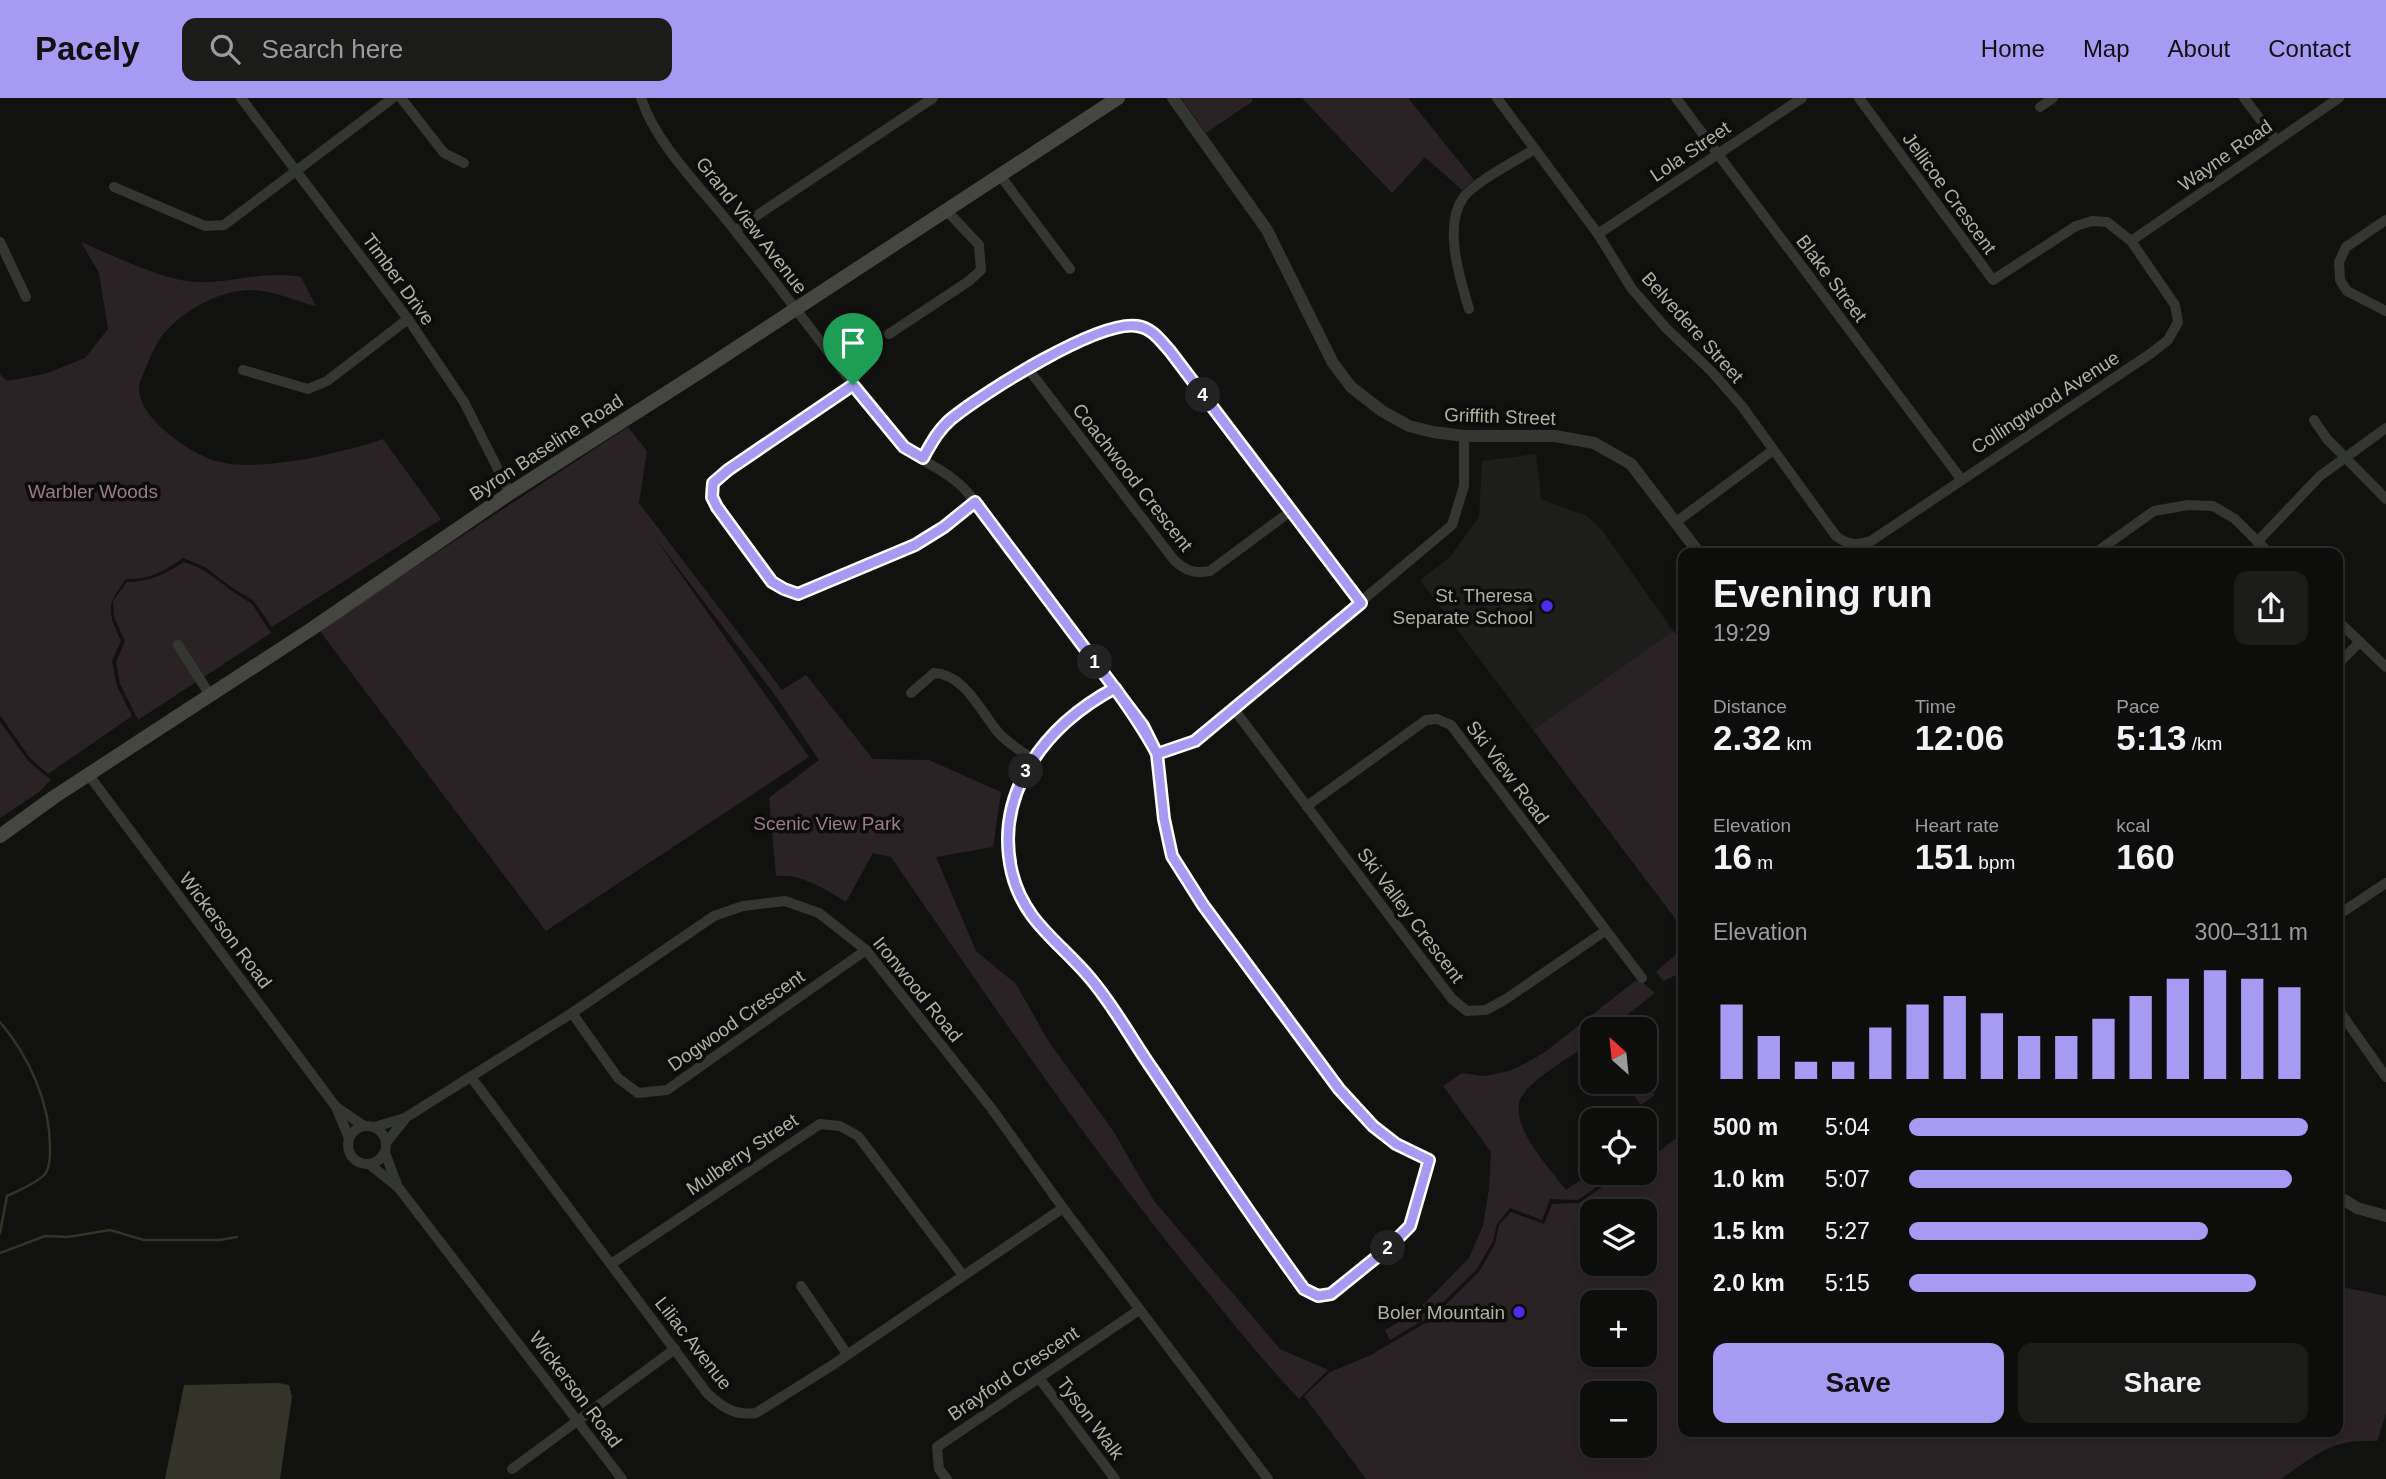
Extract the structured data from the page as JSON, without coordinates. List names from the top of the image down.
{
  "streets": {
    "main road": ["Byron Baseline Road"],
    "street": [
      "Lola Street",
      "Wayne Road",
      "Jellicoe Crescent",
      "Grand View Avenue",
      "Blake Street",
      "Timber Drive",
      "Belvedere Street",
      "Collingwood Avenue",
      "Griffith Street",
      "Coachwood Crescent",
      "Ski View Road",
      "Ski Valley Crescent",
      "Wickerson Road",
      "Ironwood Road",
      "Dogwood Crescent",
      "Mulberry Street",
      "Liliac Avenue",
      "Brayford Crescent",
      "Tyson Walk"
    ]
  },
  "crossings": [
    ["Lola Street", "Blake Street"],
    ["Lola Street", "Belvedere Street"],
    ["Wayne Road", "Jellicoe Crescent"],
    ["Wayne Road", "Collingwood Avenue"],
    ["Jellicoe Crescent", "Collingwood Avenue"],
    ["Grand View Avenue", "Byron Baseline Road"],
    ["Blake Street", "Collingwood Avenue"],
    ["Timber Drive", "Byron Baseline Road"],
    ["Belvedere Street", "Collingwood Avenue"],
    ["Byron Baseline Road", "Wickerson Road"],
    ["Ski View Road", "Ski Valley Crescent"],
    ["Wickerson Road", "Ironwood Road"],
    ["Ironwood Road", "Dogwood Crescent"],
    ["Ironwood Road", "Liliac Avenue"],
    ["Ironwood Road", "Brayford Crescent"],
    ["Mulberry Street", "Liliac Avenue"],
    ["Brayford Crescent", "Tyson Walk"]
  ],
  "parks": ["Warbler Woods", "Scenic View Park"],
  "places": ["St. Theresa Separate School", "Boler Mountain"],
  "north": "top left",
  "page": {
    "header": "Pacely",
    "search": "Search here",
    "nav": [
      "Home",
      "Map",
      "About",
      "Contact"
    ],
    "pins": [
      "4",
      "1",
      "3",
      "2"
    ],
    "heading": ["Evening run", "19:29"],
    "stats": [
      ["Distance", "2.32 km"],
      ["Time", "12:06"],
      ["Pace", "5:13 /km"],
      ["Elevation", "16 m"],
      ["Heart rate", "151 bpm"],
      ["kcal", "160"]
    ],
    "chart": ["Elevation", "300–311 m"],
    "map_buttons": ["+", "−"],
    "list": [
      {
        "name": "500 m",
        "note": "5:04"
      },
      {
        "name": "1.0 km",
        "note": "5:07"
      },
      {
        "name": "1.5 km",
        "note": "5:27"
      },
      {
        "name": "2.0 km",
        "note": "5:15"
      }
    ],
    "buttons": ["Save", "Share"]
  }
}
